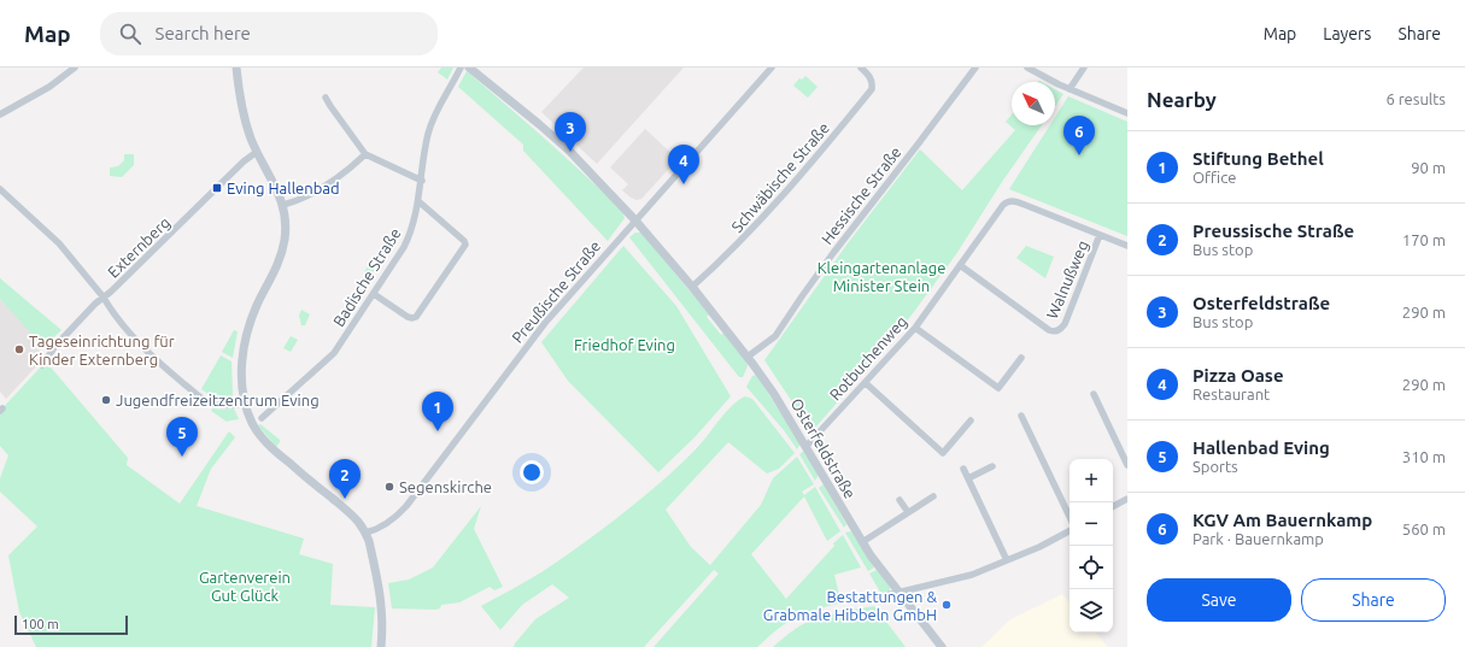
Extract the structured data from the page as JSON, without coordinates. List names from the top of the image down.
{
  "streets": {
    "street": [
      "Schwäbische Straße",
      "Hessische Straße",
      "Externberg",
      "Badische Straße",
      "Walnußweg",
      "Preußische Straße",
      "Rotbuchenweg",
      "Osterfeldstraße"
    ]
  },
  "crossings": [
    ["Schwäbische Straße", "Osterfeldstraße"],
    ["Hessische Straße", "Osterfeldstraße"],
    ["Walnußweg", "Rotbuchenweg"],
    ["Preußische Straße", "Osterfeldstraße"],
    ["Rotbuchenweg", "Osterfeldstraße"]
  ],
  "parks": ["Kleingartenanlage Minister Stein", "Friedhof Eving", "Gartenverein Gut Glück"],
  "places": {
    "transit": ["Eving Hallenbad"],
    "other": [
      "Tageseinrichtung für Kinder Externberg",
      "Jugendfreizeitzentrum Eving",
      "Segenskirche",
      "Bestattungen & Grabmale Hibbeln GmbH"
    ]
  },
  "scale_bar": "100 m",
  "north": "top left",
  "page": {
    "header": "Map",
    "search": "Search here",
    "nav": ["Map", "Layers", "Share"],
    "heading": ["Nearby", "6 results"],
    "pins": [
      "3",
      "6",
      "4",
      "1",
      "5",
      "2"
    ],
    "list": [
      {
        "mark": "1",
        "name": "Stiftung Bethel",
        "note": "Office",
        "value": "90 m"
      },
      {
        "mark": "2",
        "name": "Preussische Straße",
        "note": "Bus stop",
        "value": "170 m"
      },
      {
        "mark": "3",
        "name": "Osterfeldstraße",
        "note": "Bus stop",
        "value": "290 m"
      },
      {
        "mark": "4",
        "name": "Pizza Oase",
        "note": "Restaurant",
        "value": "290 m"
      },
      {
        "mark": "5",
        "name": "Hallenbad Eving",
        "note": "Sports",
        "value": "310 m"
      },
      {
        "mark": "6",
        "name": "KGV Am Bauernkamp",
        "note": "Park · Bauernkamp",
        "value": "560 m"
      }
    ],
    "map_buttons": ["+", "−"],
    "buttons": ["Save", "Share"],
    "scale": "100 m"
  }
}
